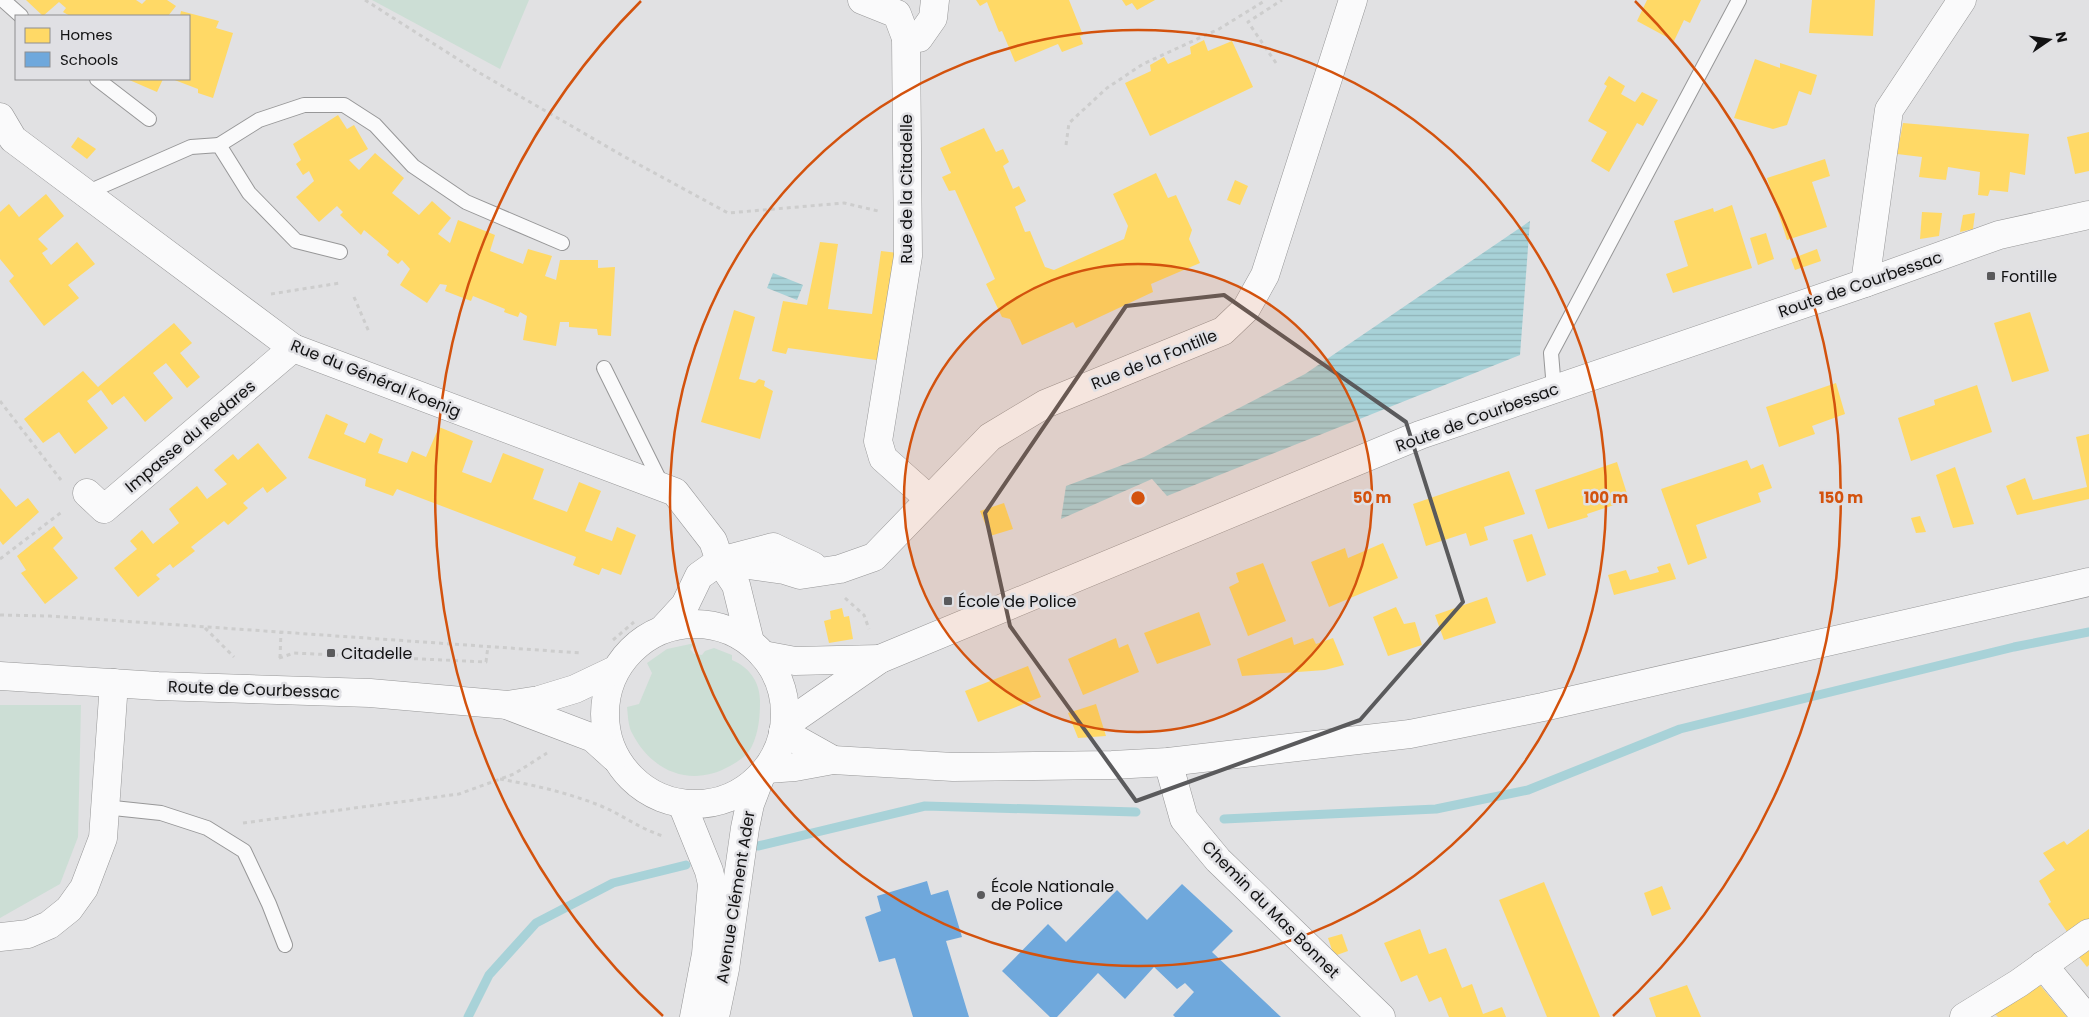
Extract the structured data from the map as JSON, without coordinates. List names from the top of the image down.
{
  "streets": {
    "street": [
      "Rue de la Citadelle",
      "Route de Courbessac",
      "Rue de la Fontille",
      "Rue du Général Koenig",
      "Impasse du Redares",
      "Avenue Clément Ader",
      "Chemin du Mas Bonnet"
    ]
  },
  "crossings": [
    ["Rue de la Citadelle", "Rue de la Fontille"],
    ["Route de Courbessac", "Rue du Général Koenig"],
    ["Route de Courbessac", "Avenue Clément Ader"],
    ["Rue du Général Koenig", "Impasse du Redares"]
  ],
  "places": {
    "transit": ["Fontille", "École de Police", "Citadelle"],
    "other": ["École Nationale de Police"]
  },
  "legend": ["Homes", "Schools"],
  "north": "right",
  "rings": ["50 m", "100 m", "150 m"]
}
